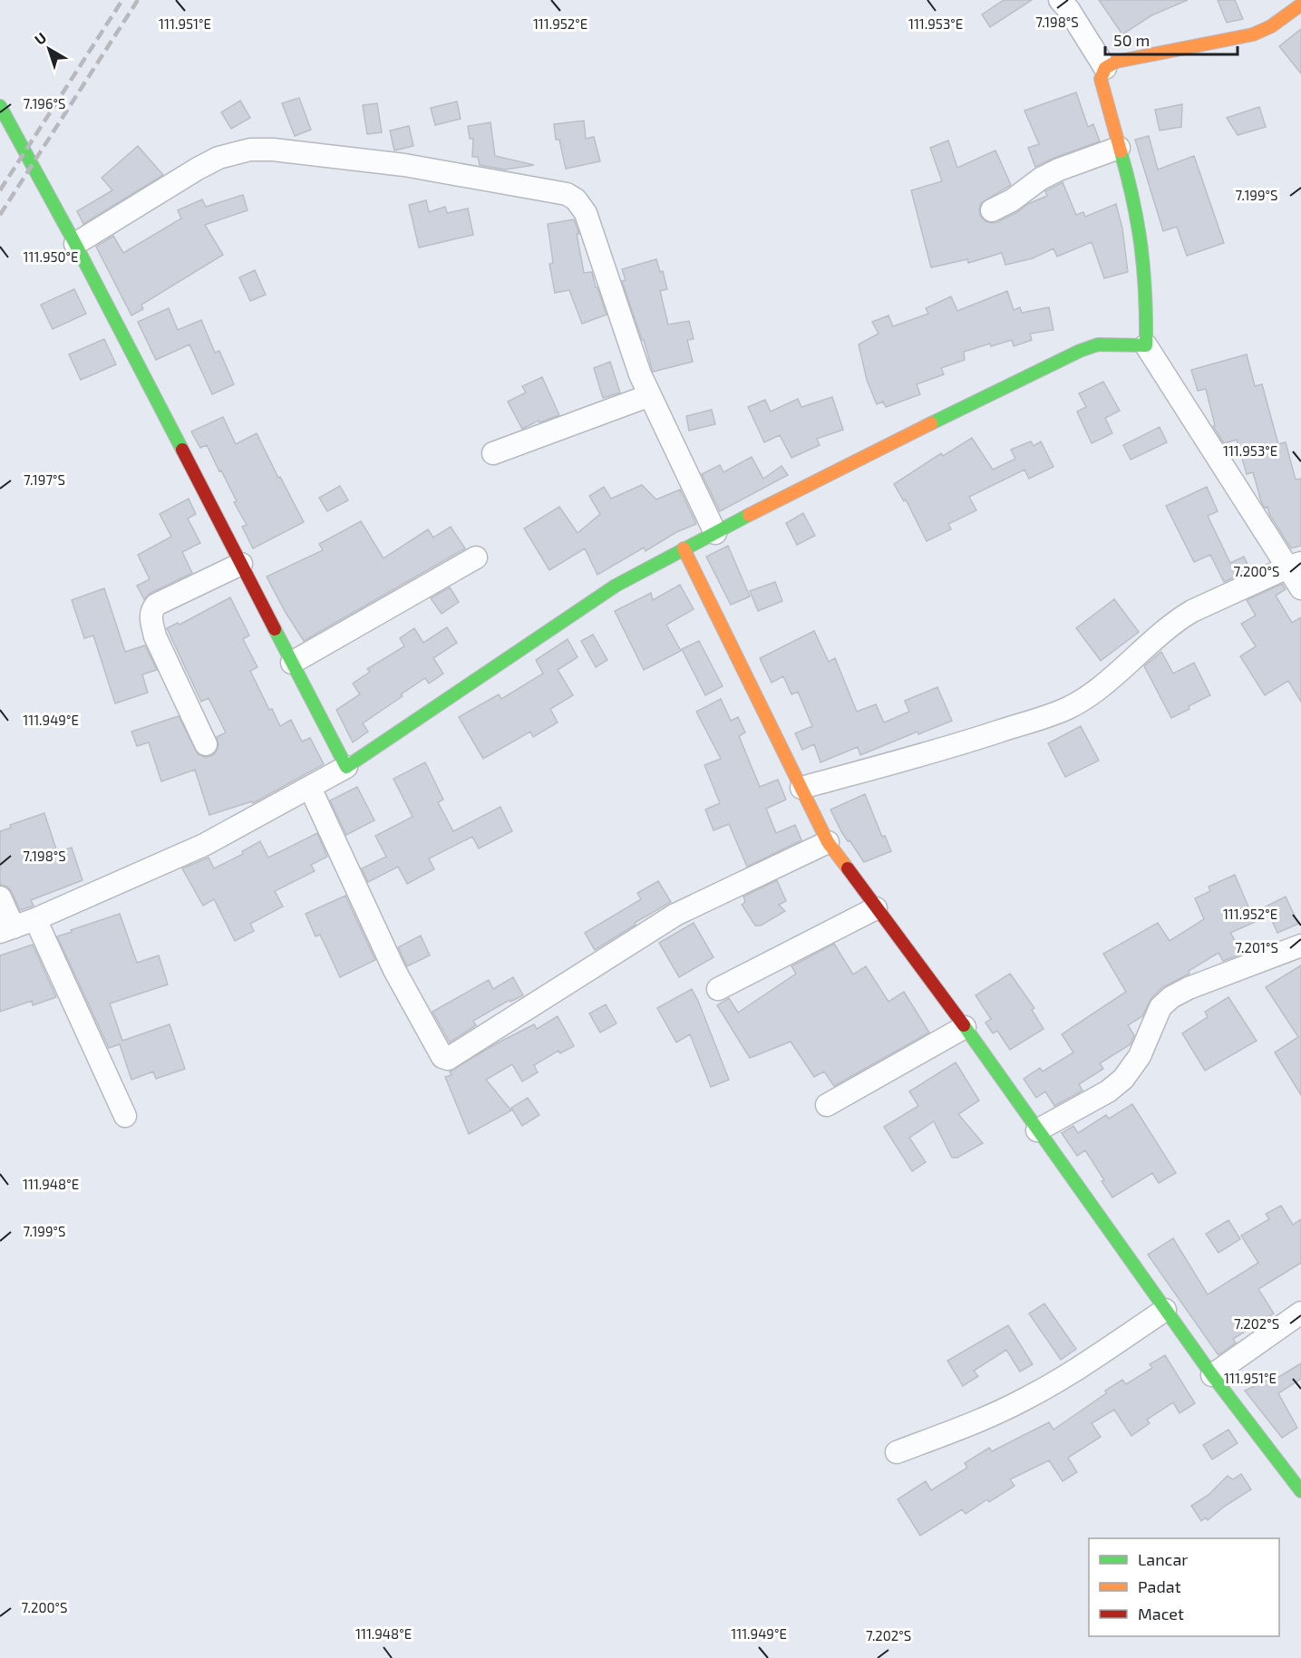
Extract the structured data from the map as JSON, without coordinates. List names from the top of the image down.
{
  "legend": ["Lancar", "Padat", "Macet"],
  "scale_bar": "50 m",
  "north": "top left",
  "coordinates": [
    "7.198°S",
    "111.951°E",
    "111.952°E",
    "111.953°E",
    "7.196°S",
    "7.199°S",
    "111.950°E",
    "7.197°S",
    "7.200°S",
    "111.949°E",
    "7.201°S",
    "111.948°E",
    "7.202°S"
  ]
}
